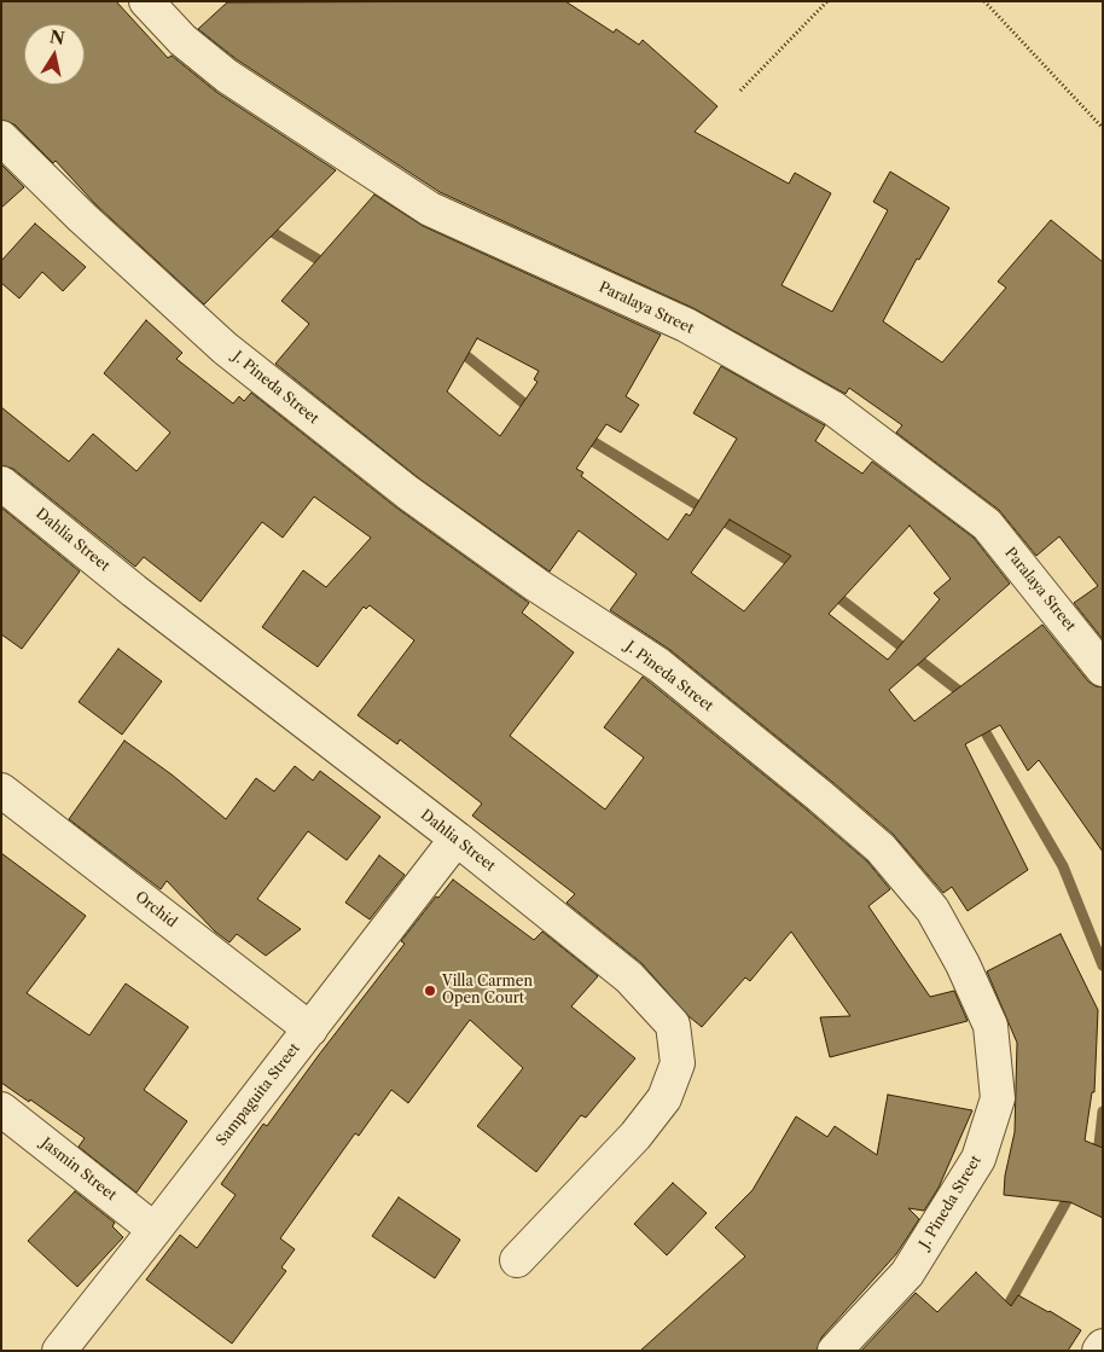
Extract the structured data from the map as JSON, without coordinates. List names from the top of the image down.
{
  "streets": {
    "street": [
      "Paralaya Street",
      "J. Pineda Street",
      "Dahlia Street",
      "Orchid",
      "Sampaguita Street",
      "Jasmin Street"
    ]
  },
  "crossings": [
    ["Dahlia Street", "Sampaguita Street"],
    ["Orchid", "Sampaguita Street"],
    ["Sampaguita Street", "Jasmin Street"]
  ],
  "places": ["Villa Carmen Open Court"],
  "north": "top"
}
